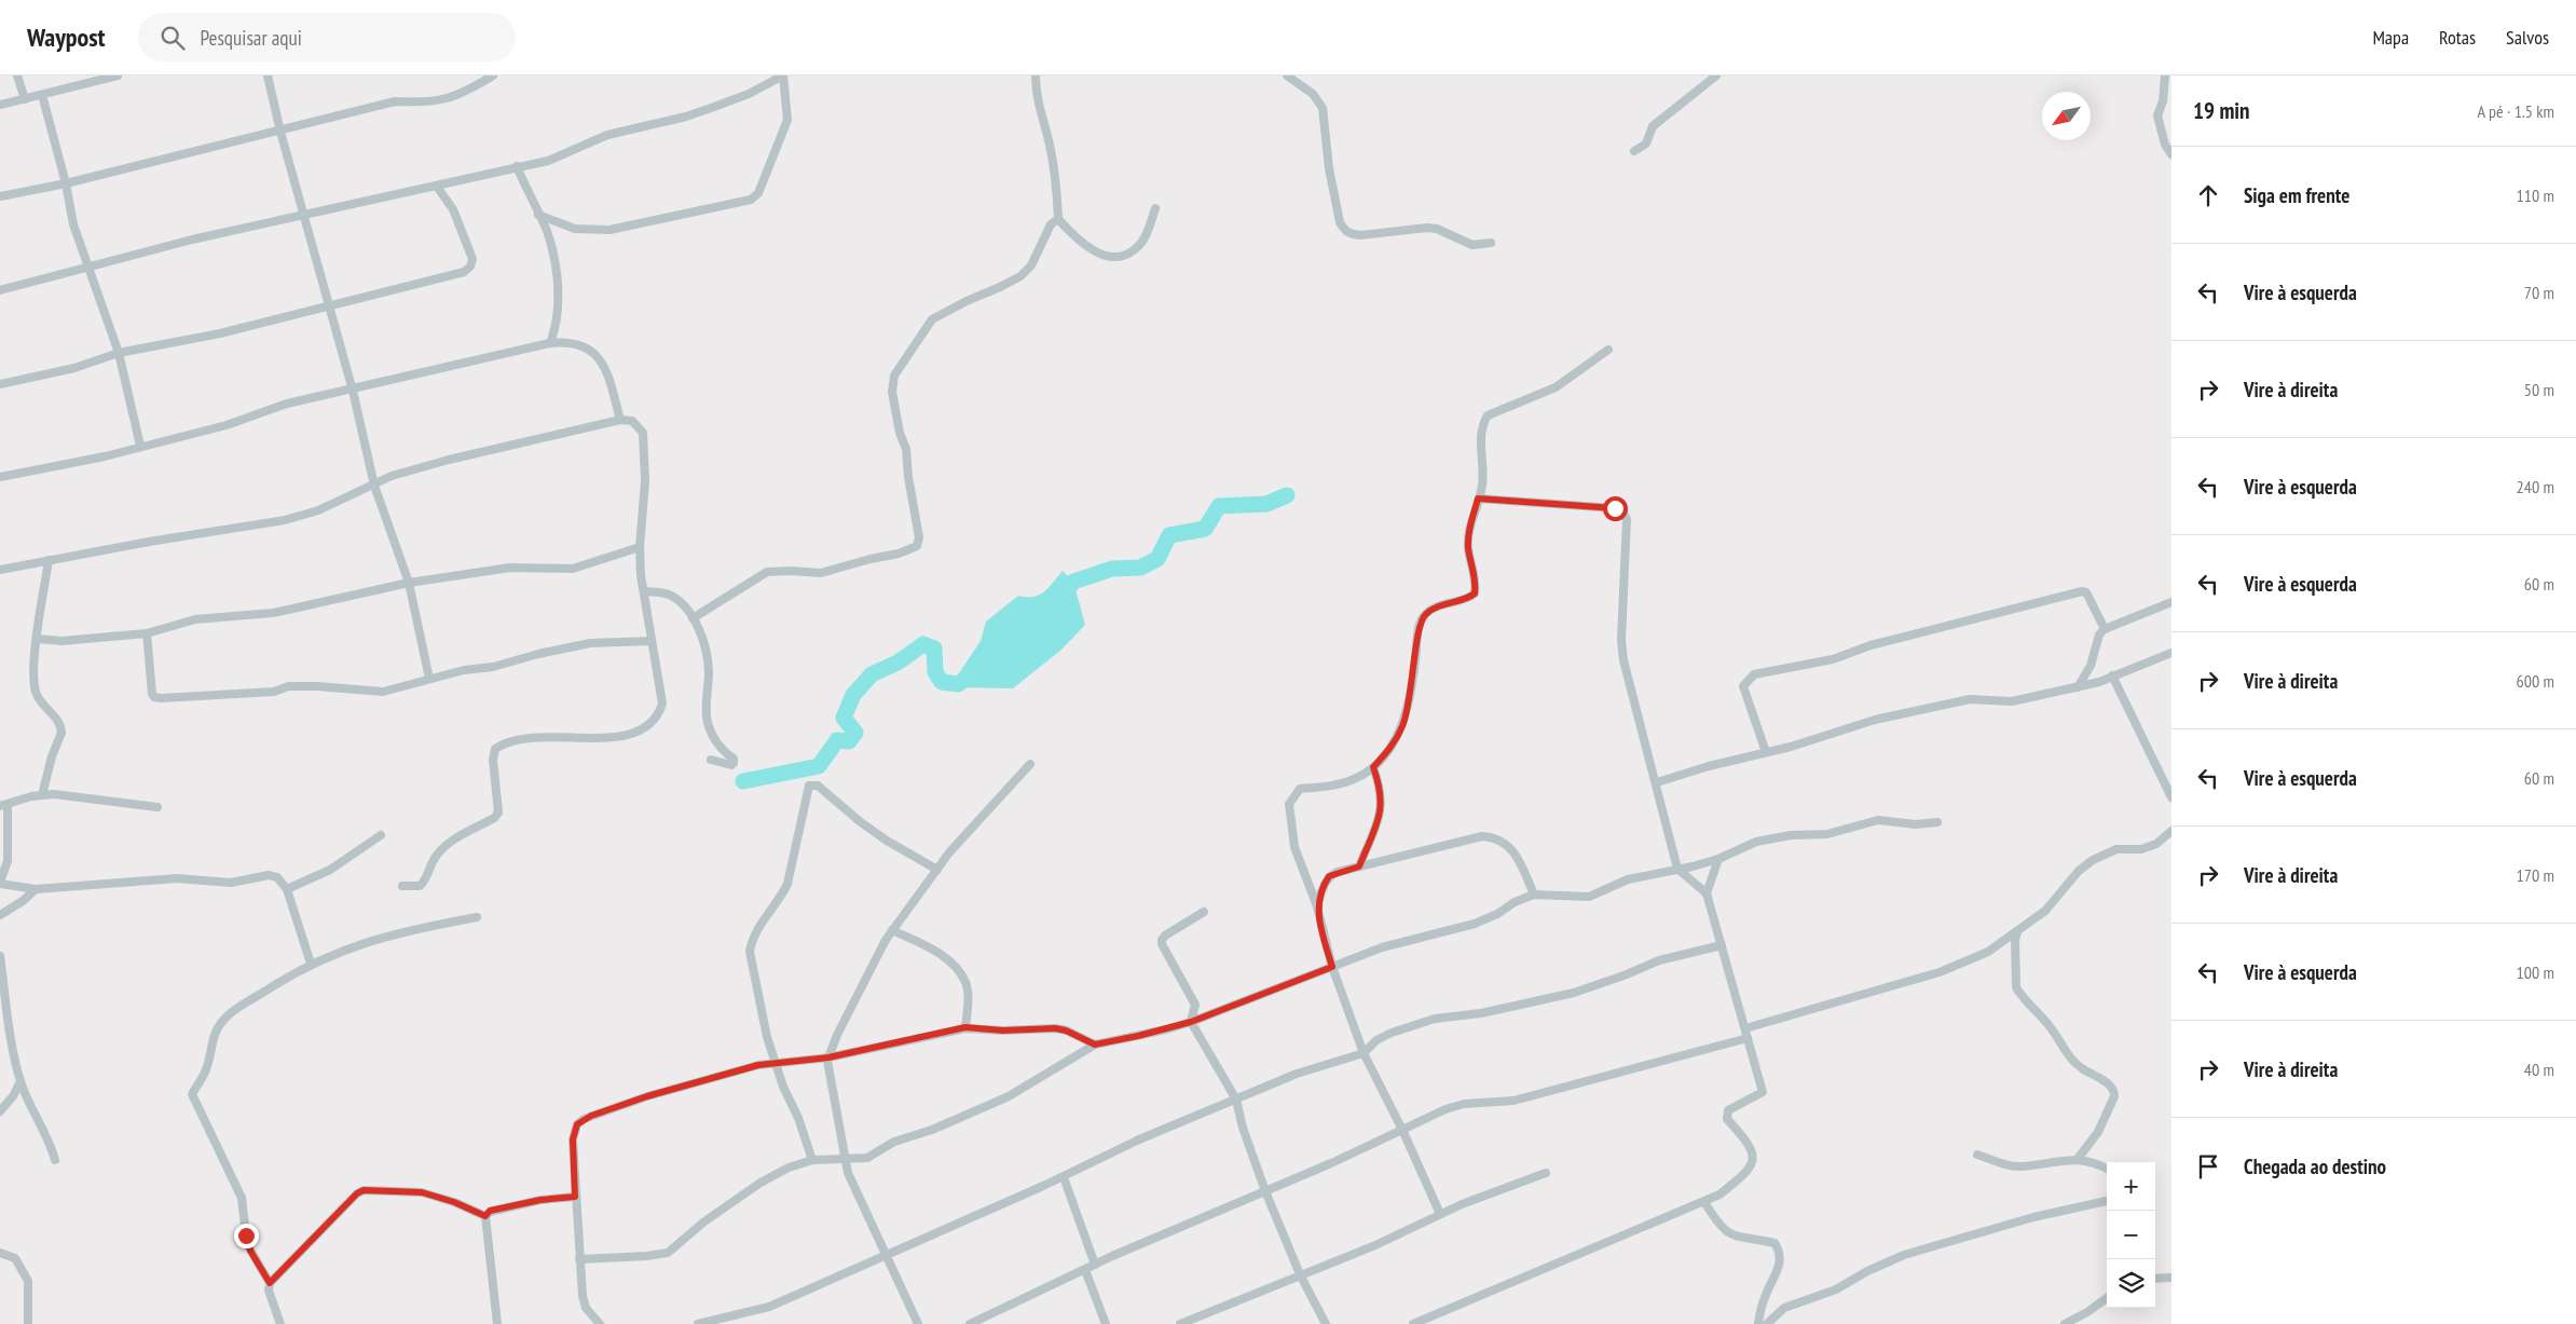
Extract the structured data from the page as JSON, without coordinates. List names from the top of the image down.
{
  "north": "bottom left",
  "page": {
    "header": "Waypost",
    "search": "Pesquisar aqui",
    "nav": ["Mapa", "Rotas", "Salvos"],
    "heading": ["19 min", "A pé · 1.5 km"],
    "list": [
      ["Siga em frente", "110 m"],
      ["Vire à esquerda", "70 m"],
      ["Vire à direita", "50 m"],
      ["Vire à esquerda", "240 m"],
      ["Vire à esquerda", "60 m"],
      ["Vire à direita", "600 m"],
      ["Vire à esquerda", "60 m"],
      ["Vire à direita", "170 m"],
      ["Vire à esquerda", "100 m"],
      ["Vire à direita", "40 m"],
      "Chegada ao destino"
    ],
    "map_buttons": ["+", "−"]
  }
}
